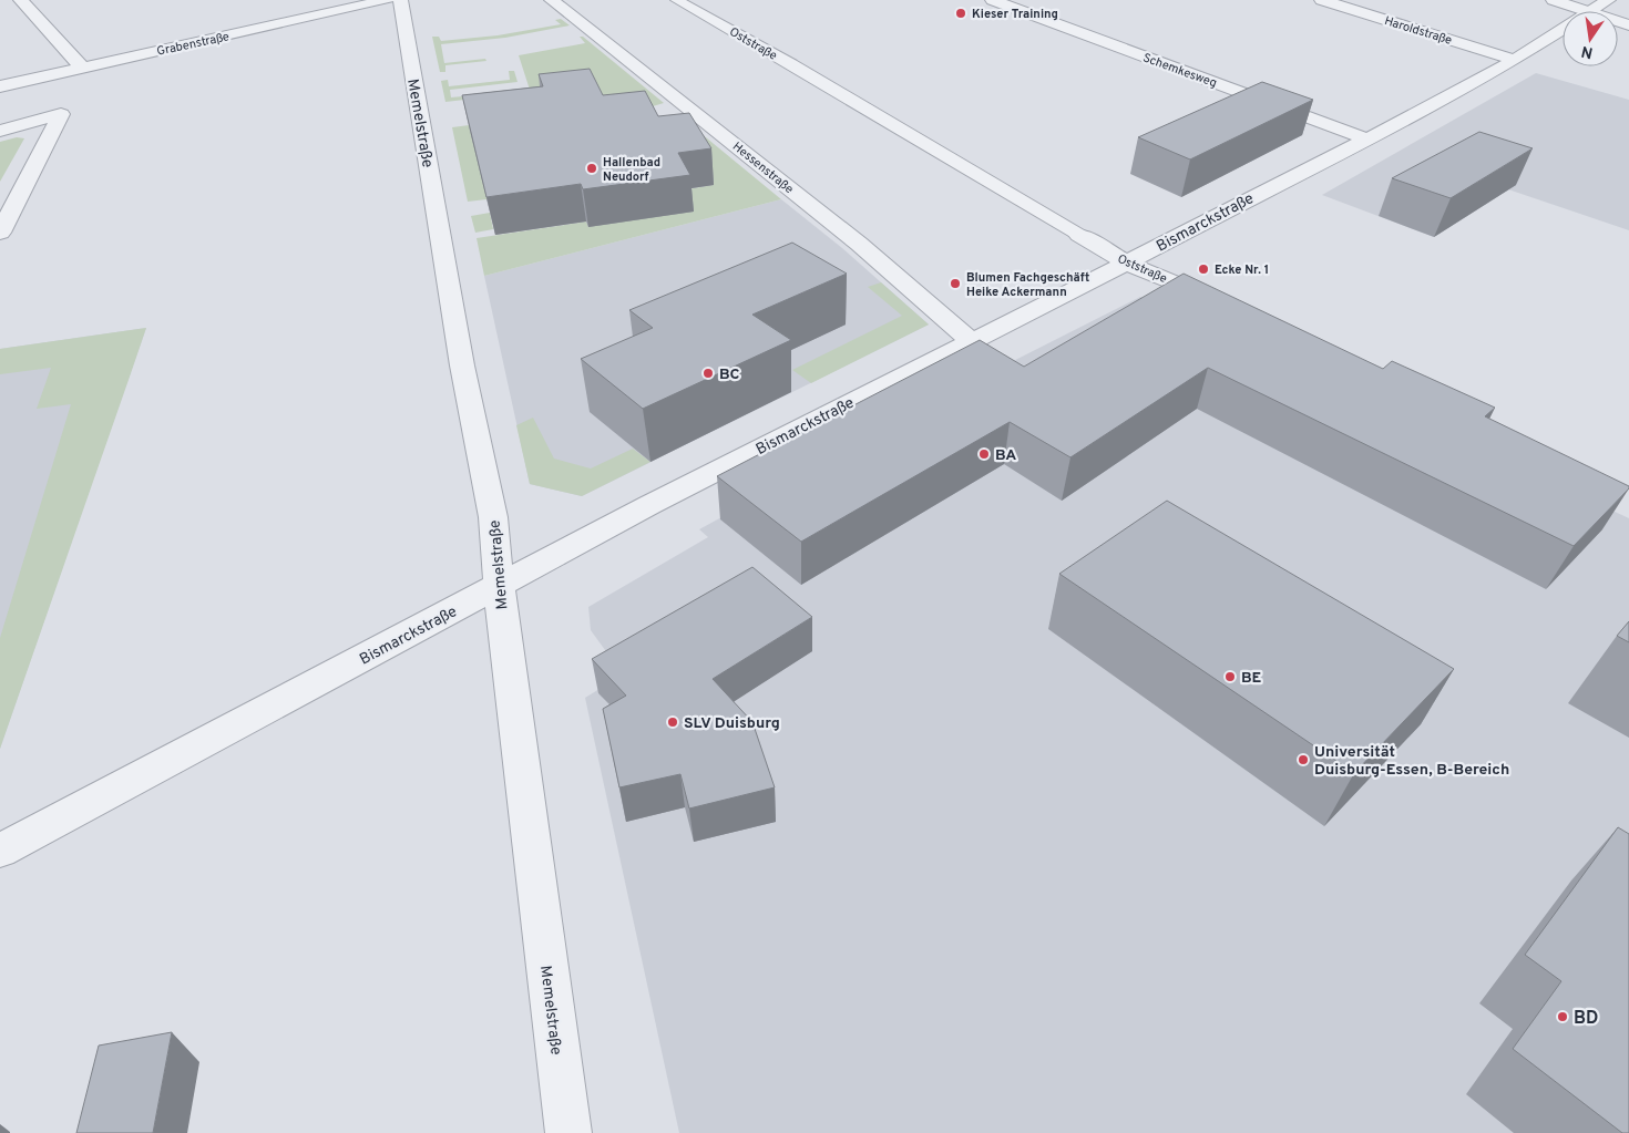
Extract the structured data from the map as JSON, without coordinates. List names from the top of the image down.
{
  "streets": {
    "street": [
      "Haroldstraße",
      "Grabenstraße",
      "Oststraße",
      "Schemkesweg",
      "Memelstraße",
      "Hessenstraße",
      "Bismarckstraße"
    ]
  },
  "crossings": [
    ["Haroldstraße", "Bismarckstraße"],
    ["Oststraße", "Bismarckstraße"],
    ["Schemkesweg", "Bismarckstraße"],
    ["Memelstraße", "Bismarckstraße"],
    ["Hessenstraße", "Bismarckstraße"]
  ],
  "places": [
    "Kieser Training",
    "Hallenbad Neudorf",
    "Ecke Nr. 1",
    "Blumen Fachgeschäft Heike Ackermann",
    "BC",
    "BA",
    "BE",
    "SLV Duisburg",
    "Universität Duisburg-Essen, B-Bereich",
    "BD"
  ],
  "north": "bottom"
}
